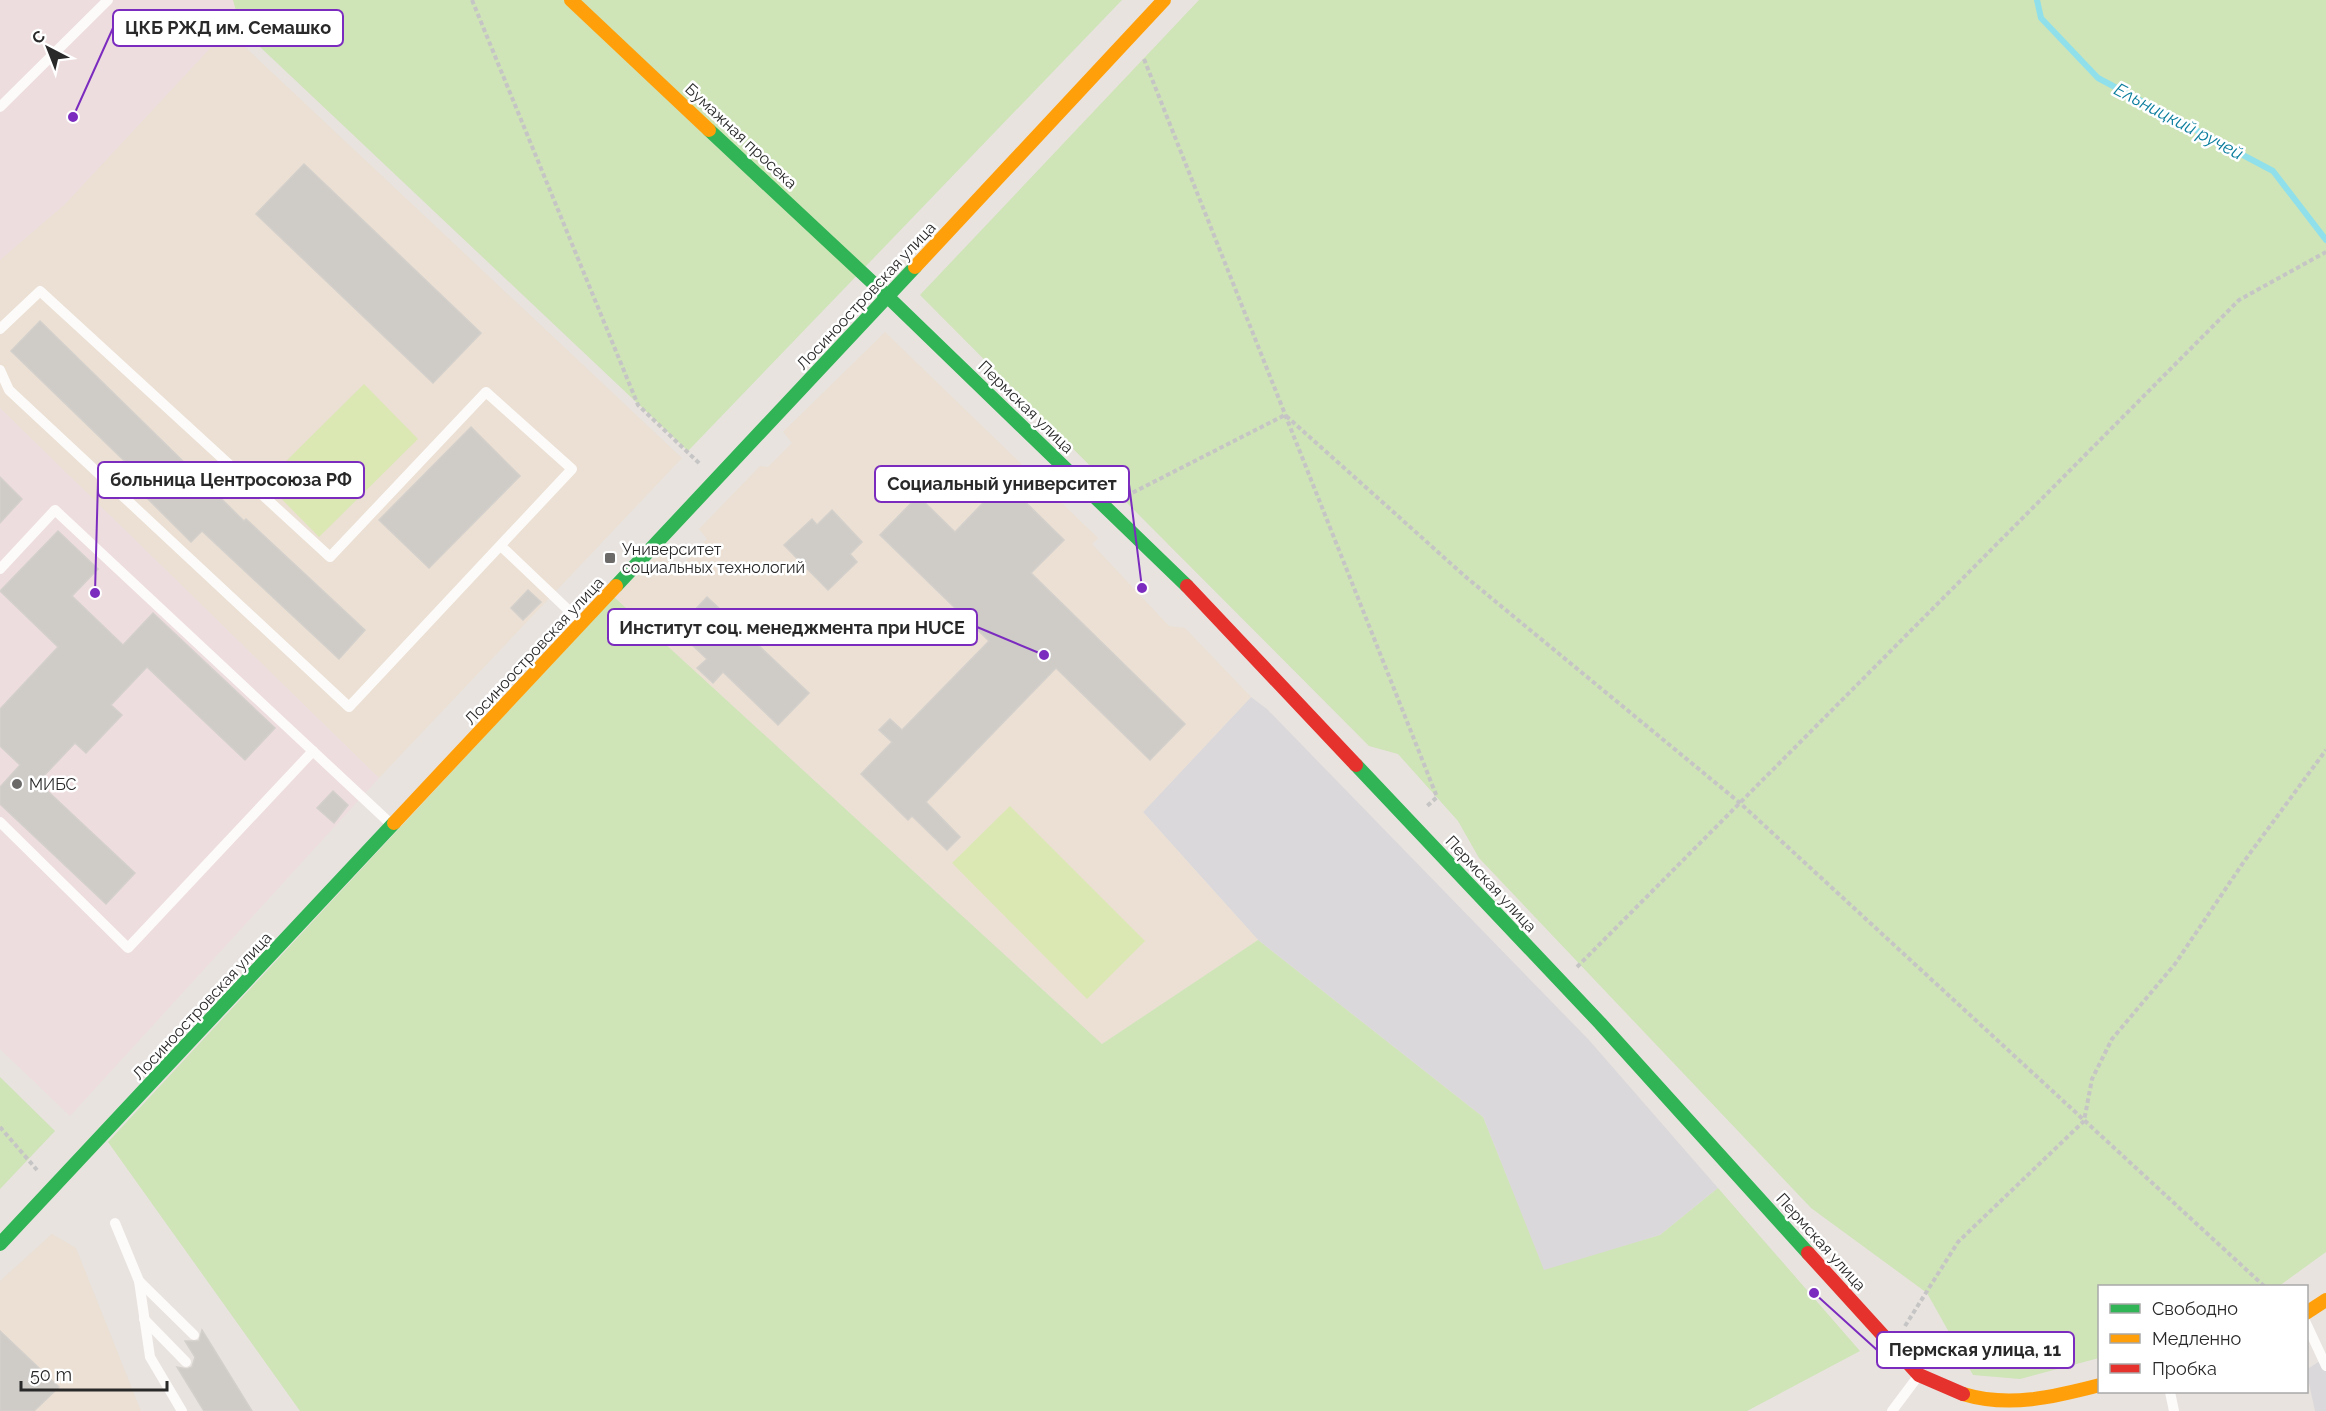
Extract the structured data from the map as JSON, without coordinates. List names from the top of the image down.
{
  "streets": {
    "street": ["Бумажная просека", "Лосиноостровская улица", "Пермская улица"]
  },
  "crossings": [
    ["Бумажная просека", "Лосиноостровская улица"],
    ["Бумажная просека", "Пермская улица"],
    ["Лосиноостровская улица", "Пермская улица"]
  ],
  "water": ["Ельницкий ручей"],
  "places": {
    "other": [
      "ЦКБ РЖД им. Семашко",
      "Социальный университет",
      "больница Центросоюза РФ",
      "Институт соц. менеджмента при HUCE",
      "МИБС",
      "Пермская улица, 11"
    ],
    "transit": ["Университет социальных технологий"]
  },
  "legend": ["Свободно", "Медленно", "Пробка"],
  "scale_bar": "50 m",
  "north": "top left"
}
